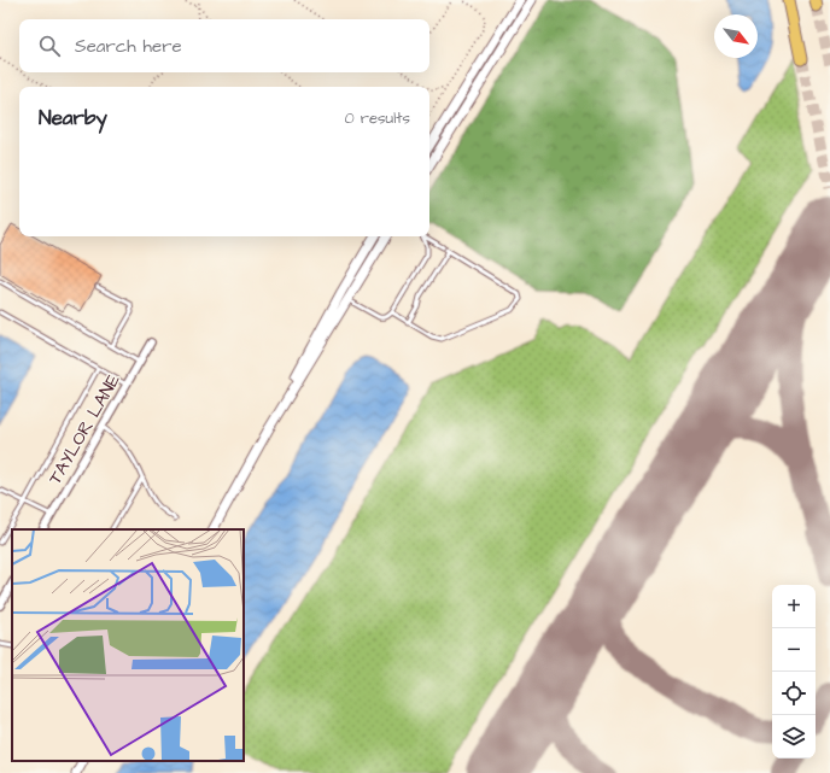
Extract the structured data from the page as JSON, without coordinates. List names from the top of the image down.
{
  "streets": {
    "street": ["TAYLOR LANE"]
  },
  "north": "bottom right",
  "page": {
    "search": "Search here",
    "heading": ["Nearby", "0 results"],
    "map_buttons": ["+", "−"]
  }
}
